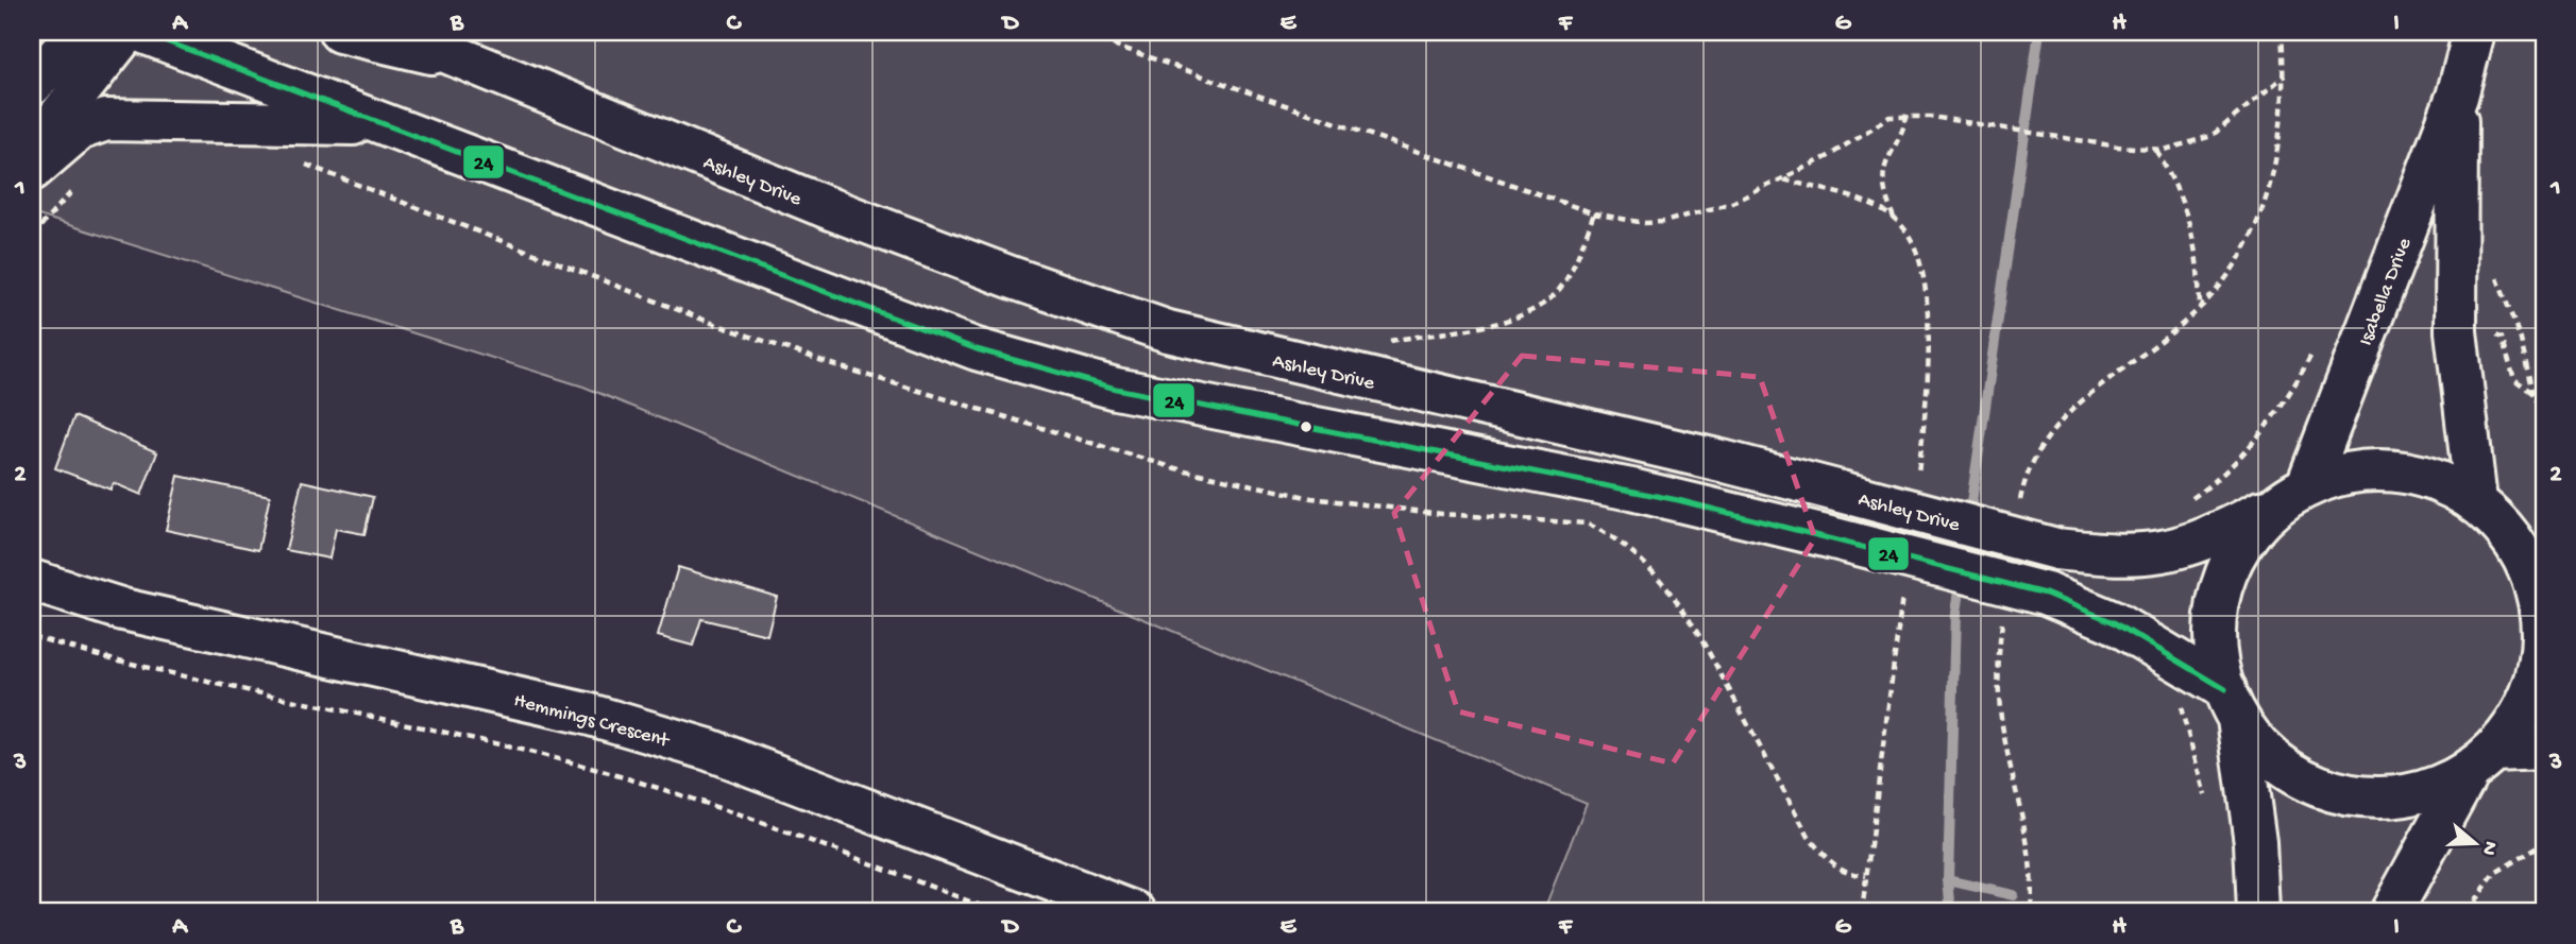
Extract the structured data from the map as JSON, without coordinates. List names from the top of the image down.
{
  "streets": {
    "main road": ["Ashley Drive", "Isabella Drive", "Hemmings Crescent"]
  },
  "crossings": [
    ["Ashley Drive", "Isabella Drive"]
  ],
  "lines": ["transit line 24"],
  "north": "right",
  "grid": {
    "columns": [
      "A",
      "B",
      "C",
      "D",
      "E",
      "F",
      "G",
      "H",
      "I"
    ],
    "rows": ["1", "2", "3"]
  }
}
